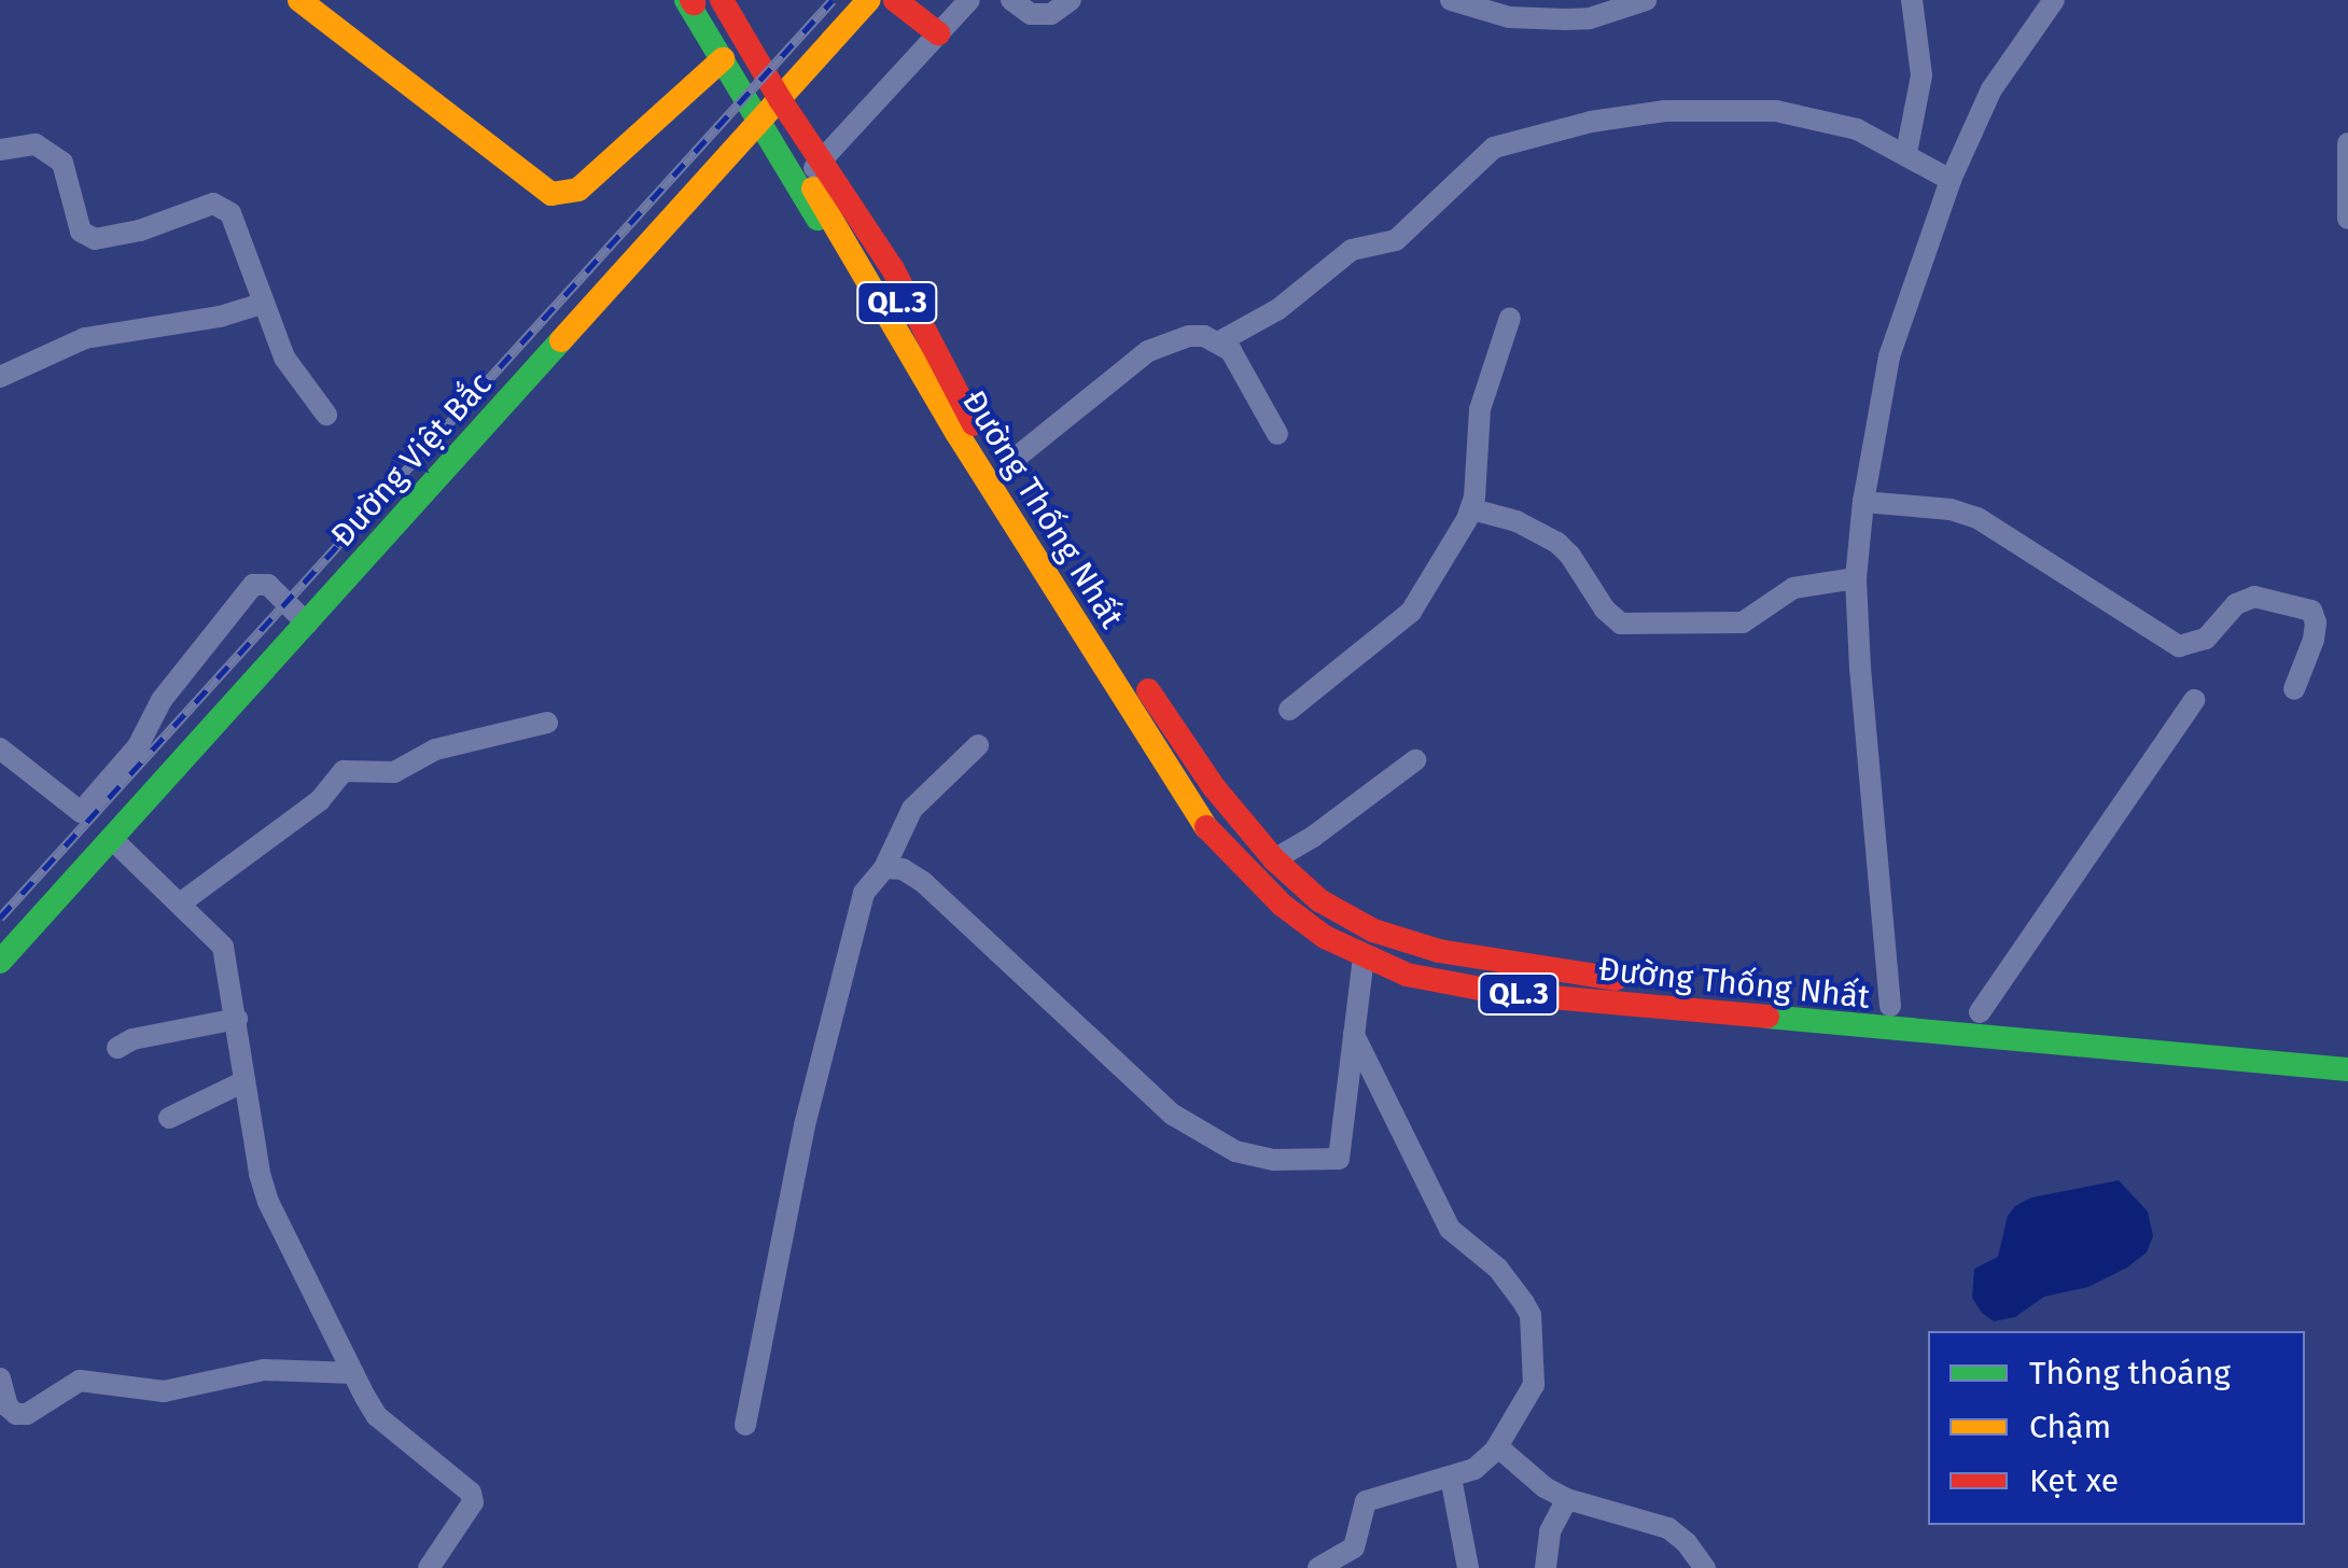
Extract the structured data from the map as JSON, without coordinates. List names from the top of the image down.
{
  "streets": {
    "main road": ["QL.3", "Đường Việt Bắc", "Đường Thống Nhất"]
  },
  "legend": ["Thông thoáng", "Chậm", "Kẹt xe"]
}
